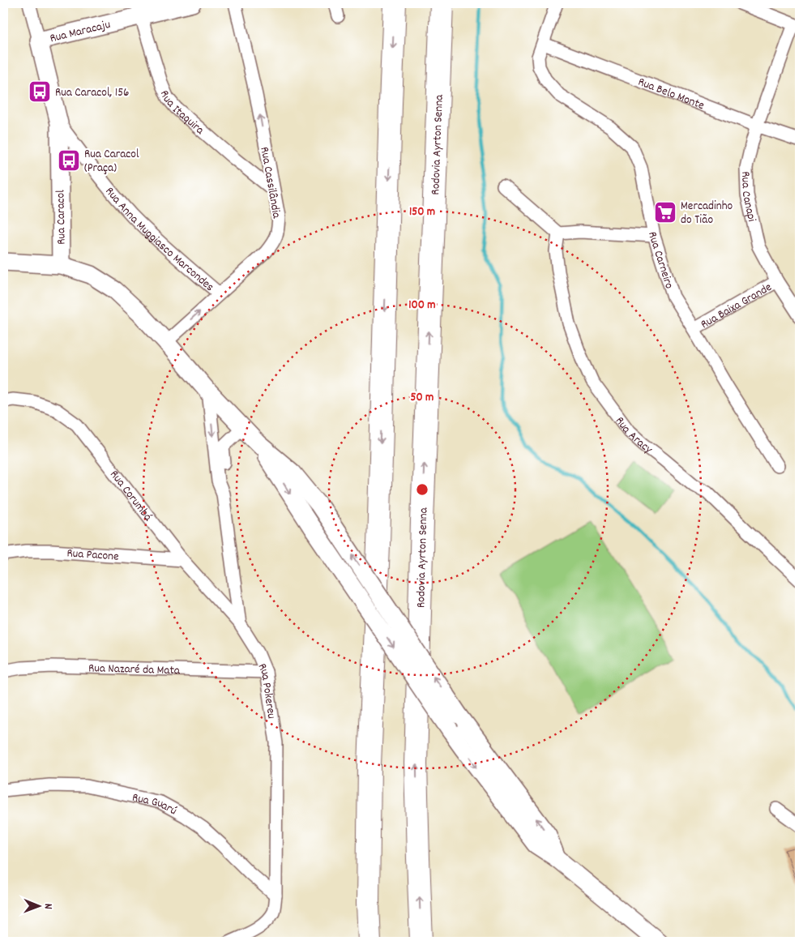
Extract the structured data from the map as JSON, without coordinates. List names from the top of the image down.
{
  "streets": {
    "highway": ["Rodovia Ayrton Senna"],
    "main road": ["Rua Maracaju", "Rua Caracol"],
    "street": [
      "Rua Belo Monte",
      "Rua Itaquira",
      "Rua Cassilândia",
      "Rua Canapi",
      "Rua Anna Muggiasco Marcondes",
      "Rua Carneiro",
      "Rua Baixa Grande",
      "Rua Aracy",
      "Rua Corumbá",
      "Rua Pacone",
      "Rua Nazaré da Mata",
      "Rua Pokereu",
      "Rua Guarú"
    ]
  },
  "crossings": [
    ["Rua Maracaju", "Rua Itaquira"],
    ["Rua Maracaju", "Rua Caracol"],
    ["Rua Belo Monte", "Rua Canapi"],
    ["Rua Belo Monte", "Rua Carneiro"],
    ["Rua Itaquira", "Rua Cassilândia"],
    ["Rua Cassilândia", "Rua Anna Muggiasco Marcondes"],
    ["Rua Canapi", "Rua Baixa Grande"],
    ["Rua Caracol", "Rua Anna Muggiasco Marcondes"],
    ["Rua Carneiro", "Rua Baixa Grande"],
    ["Rua Corumbá", "Rua Pacone"],
    ["Rua Corumbá", "Rua Pokereu"],
    ["Rua Nazaré da Mata", "Rua Pokereu"],
    ["Rua Pokereu", "Rua Guarú"]
  ],
  "one_way": ["Rua Cassilândia"],
  "places": {
    "bus stop": ["Rua Caracol, 156", "Rua Caracol (Praça)"],
    "supermarket": ["Mercadinho do Tião"]
  },
  "north": "right",
  "rings": ["150 m", "100 m", "50 m"]
}
